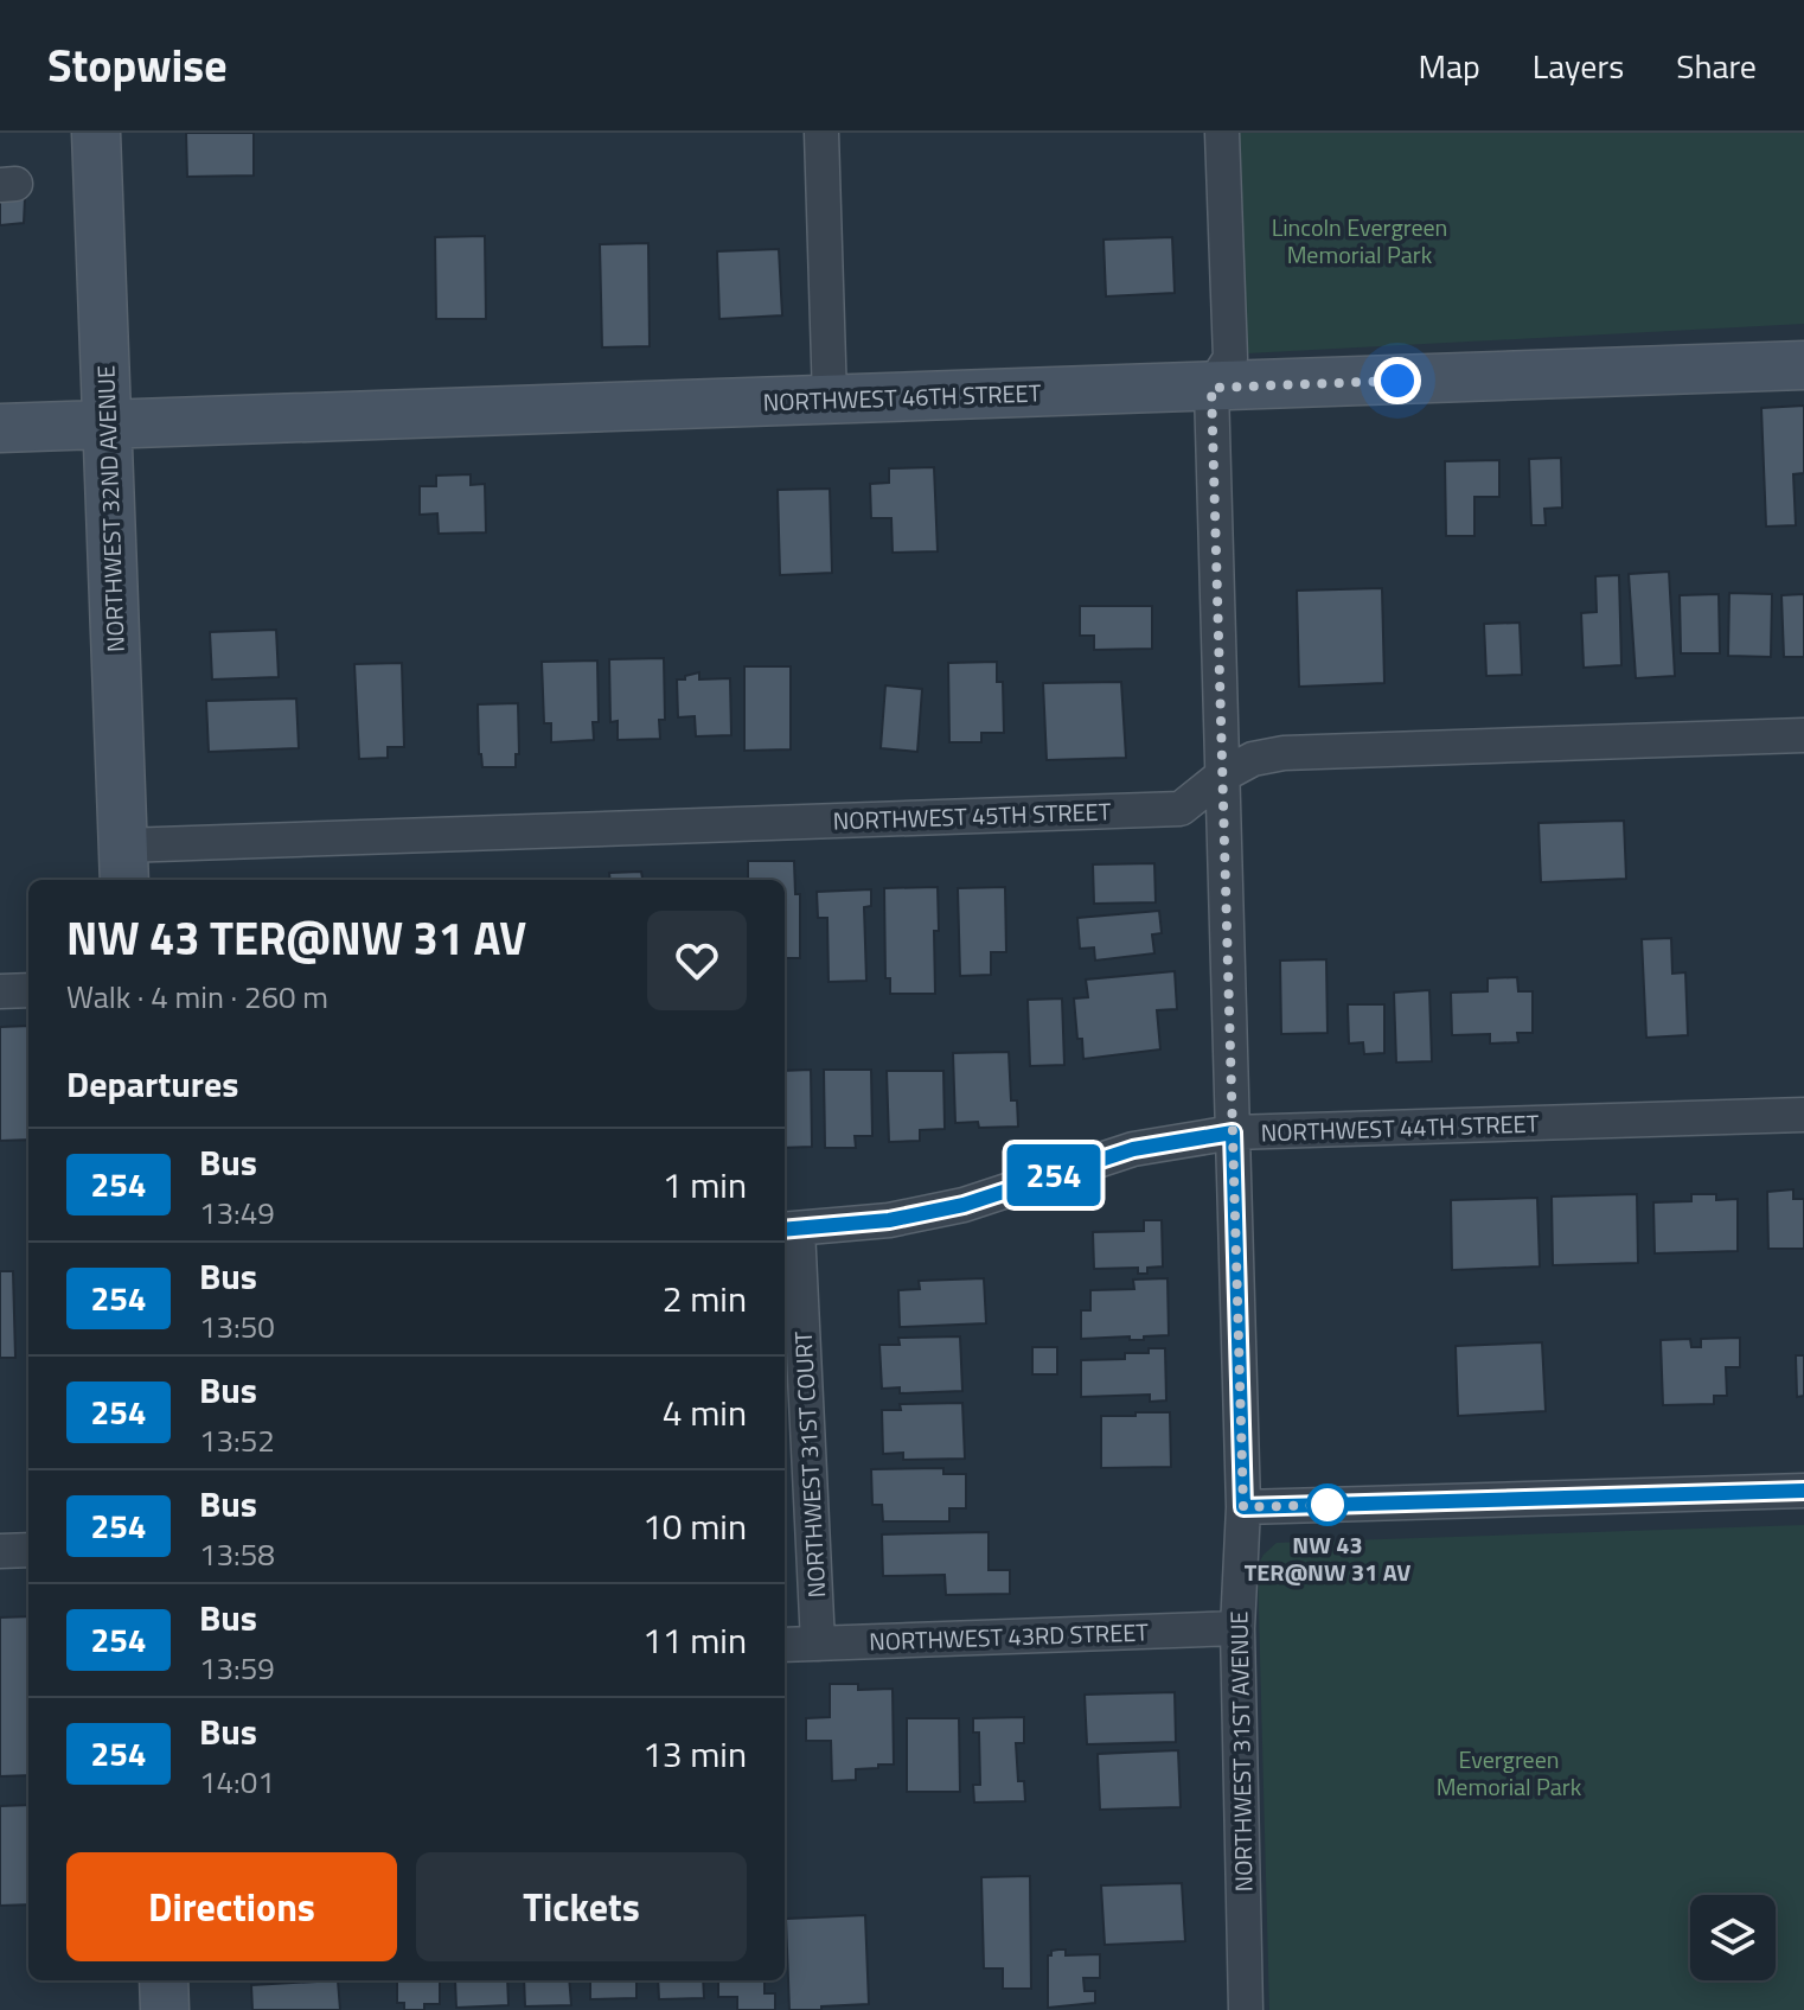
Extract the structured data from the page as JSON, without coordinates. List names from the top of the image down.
{
  "streets": {
    "street": [
      "NORTHWEST 46TH STREET",
      "NORTHWEST 32ND AVENUE",
      "NORTHWEST 45TH STREET",
      "NORTHWEST 44TH STREET",
      "NORTHWEST 31ST COURT",
      "NORTHWEST 43RD STREET",
      "NORTHWEST 31ST AVENUE"
    ]
  },
  "crossings": [
    ["NORTHWEST 46TH STREET", "NORTHWEST 32ND AVENUE"],
    ["NORTHWEST 46TH STREET", "NORTHWEST 31ST AVENUE"],
    ["NORTHWEST 32ND AVENUE", "NORTHWEST 45TH STREET"],
    ["NORTHWEST 45TH STREET", "NORTHWEST 31ST AVENUE"],
    ["NORTHWEST 44TH STREET", "NORTHWEST 31ST COURT"],
    ["NORTHWEST 44TH STREET", "NORTHWEST 31ST AVENUE"],
    ["NORTHWEST 31ST COURT", "NORTHWEST 43RD STREET"],
    ["NORTHWEST 43RD STREET", "NORTHWEST 31ST AVENUE"]
  ],
  "parks": ["Lincoln Evergreen Memorial Park", "Evergreen Memorial Park"],
  "places": ["NW 43 TER@NW 31 AV"],
  "lines": ["bus line 254"],
  "page": {
    "header": "Stopwise",
    "nav": ["Map", "Layers", "Share"],
    "on_map": "254",
    "heading": [
      ["NW 43 TER@NW 31 AV", "Walk · 4 min · 260 m"],
      "Departures"
    ],
    "list": [
      {
        "mark": "254",
        "name": "Bus",
        "note": "13:49",
        "value": "1 min"
      },
      {
        "mark": "254",
        "name": "Bus",
        "note": "13:50",
        "value": "2 min"
      },
      {
        "mark": "254",
        "name": "Bus",
        "note": "13:52",
        "value": "4 min"
      },
      {
        "mark": "254",
        "name": "Bus",
        "note": "13:58",
        "value": "10 min"
      },
      {
        "mark": "254",
        "name": "Bus",
        "note": "13:59",
        "value": "11 min"
      },
      {
        "mark": "254",
        "name": "Bus",
        "note": "14:01",
        "value": "13 min"
      }
    ],
    "buttons": ["Directions", "Tickets"]
  }
}
